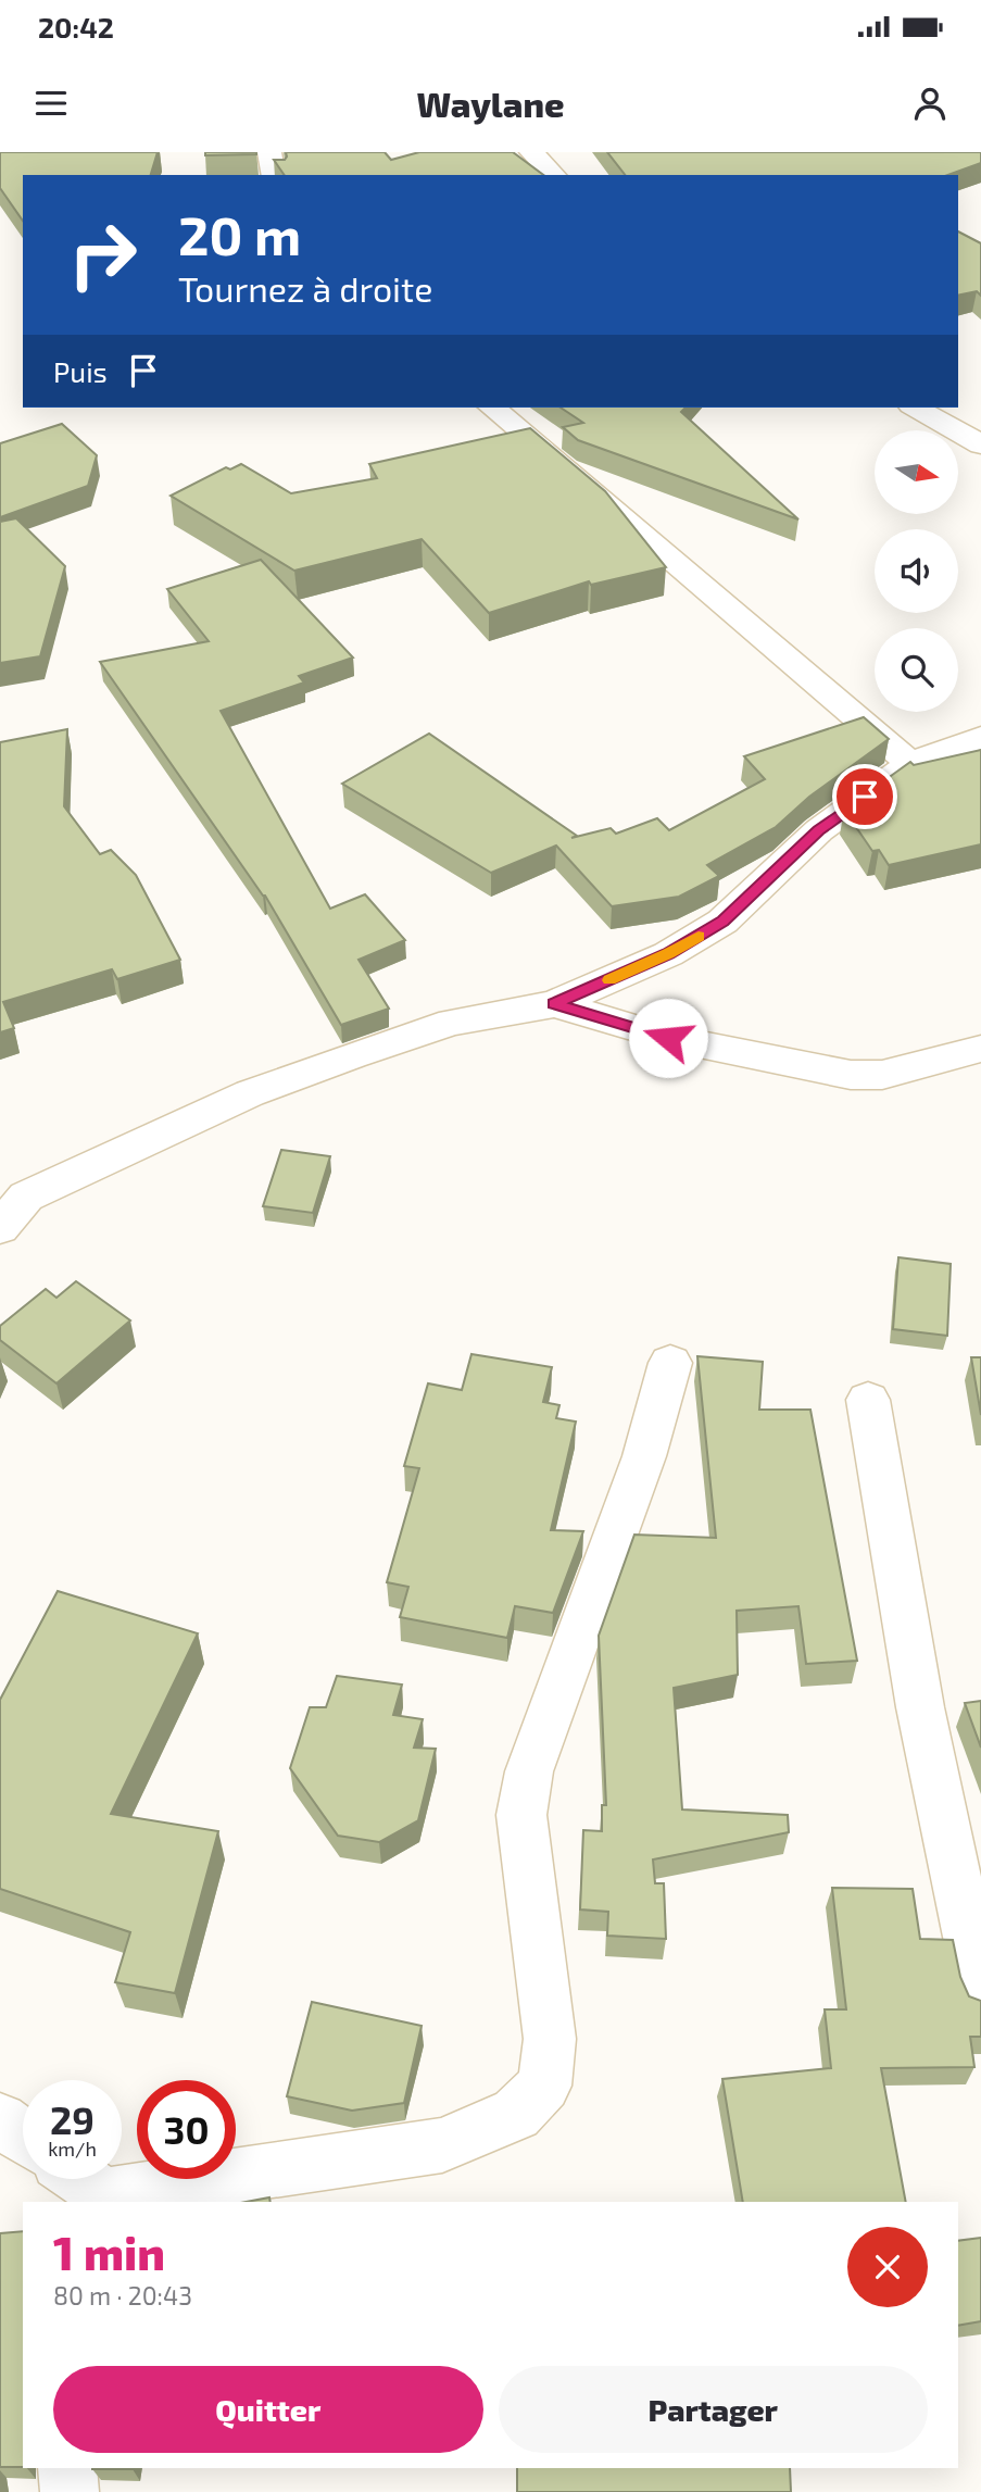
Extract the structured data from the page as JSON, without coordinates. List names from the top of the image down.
{
  "north": "right",
  "page": {
    "status": "20:42",
    "header": "Waylane",
    "turn": ["20 m", "Tournez à droite"],
    "then": "Puis",
    "speed": "29 km/h",
    "limit": "30",
    "heading": ["1 min", "80 m · 20:43"],
    "buttons": ["Quitter", "Partager"]
  }
}
